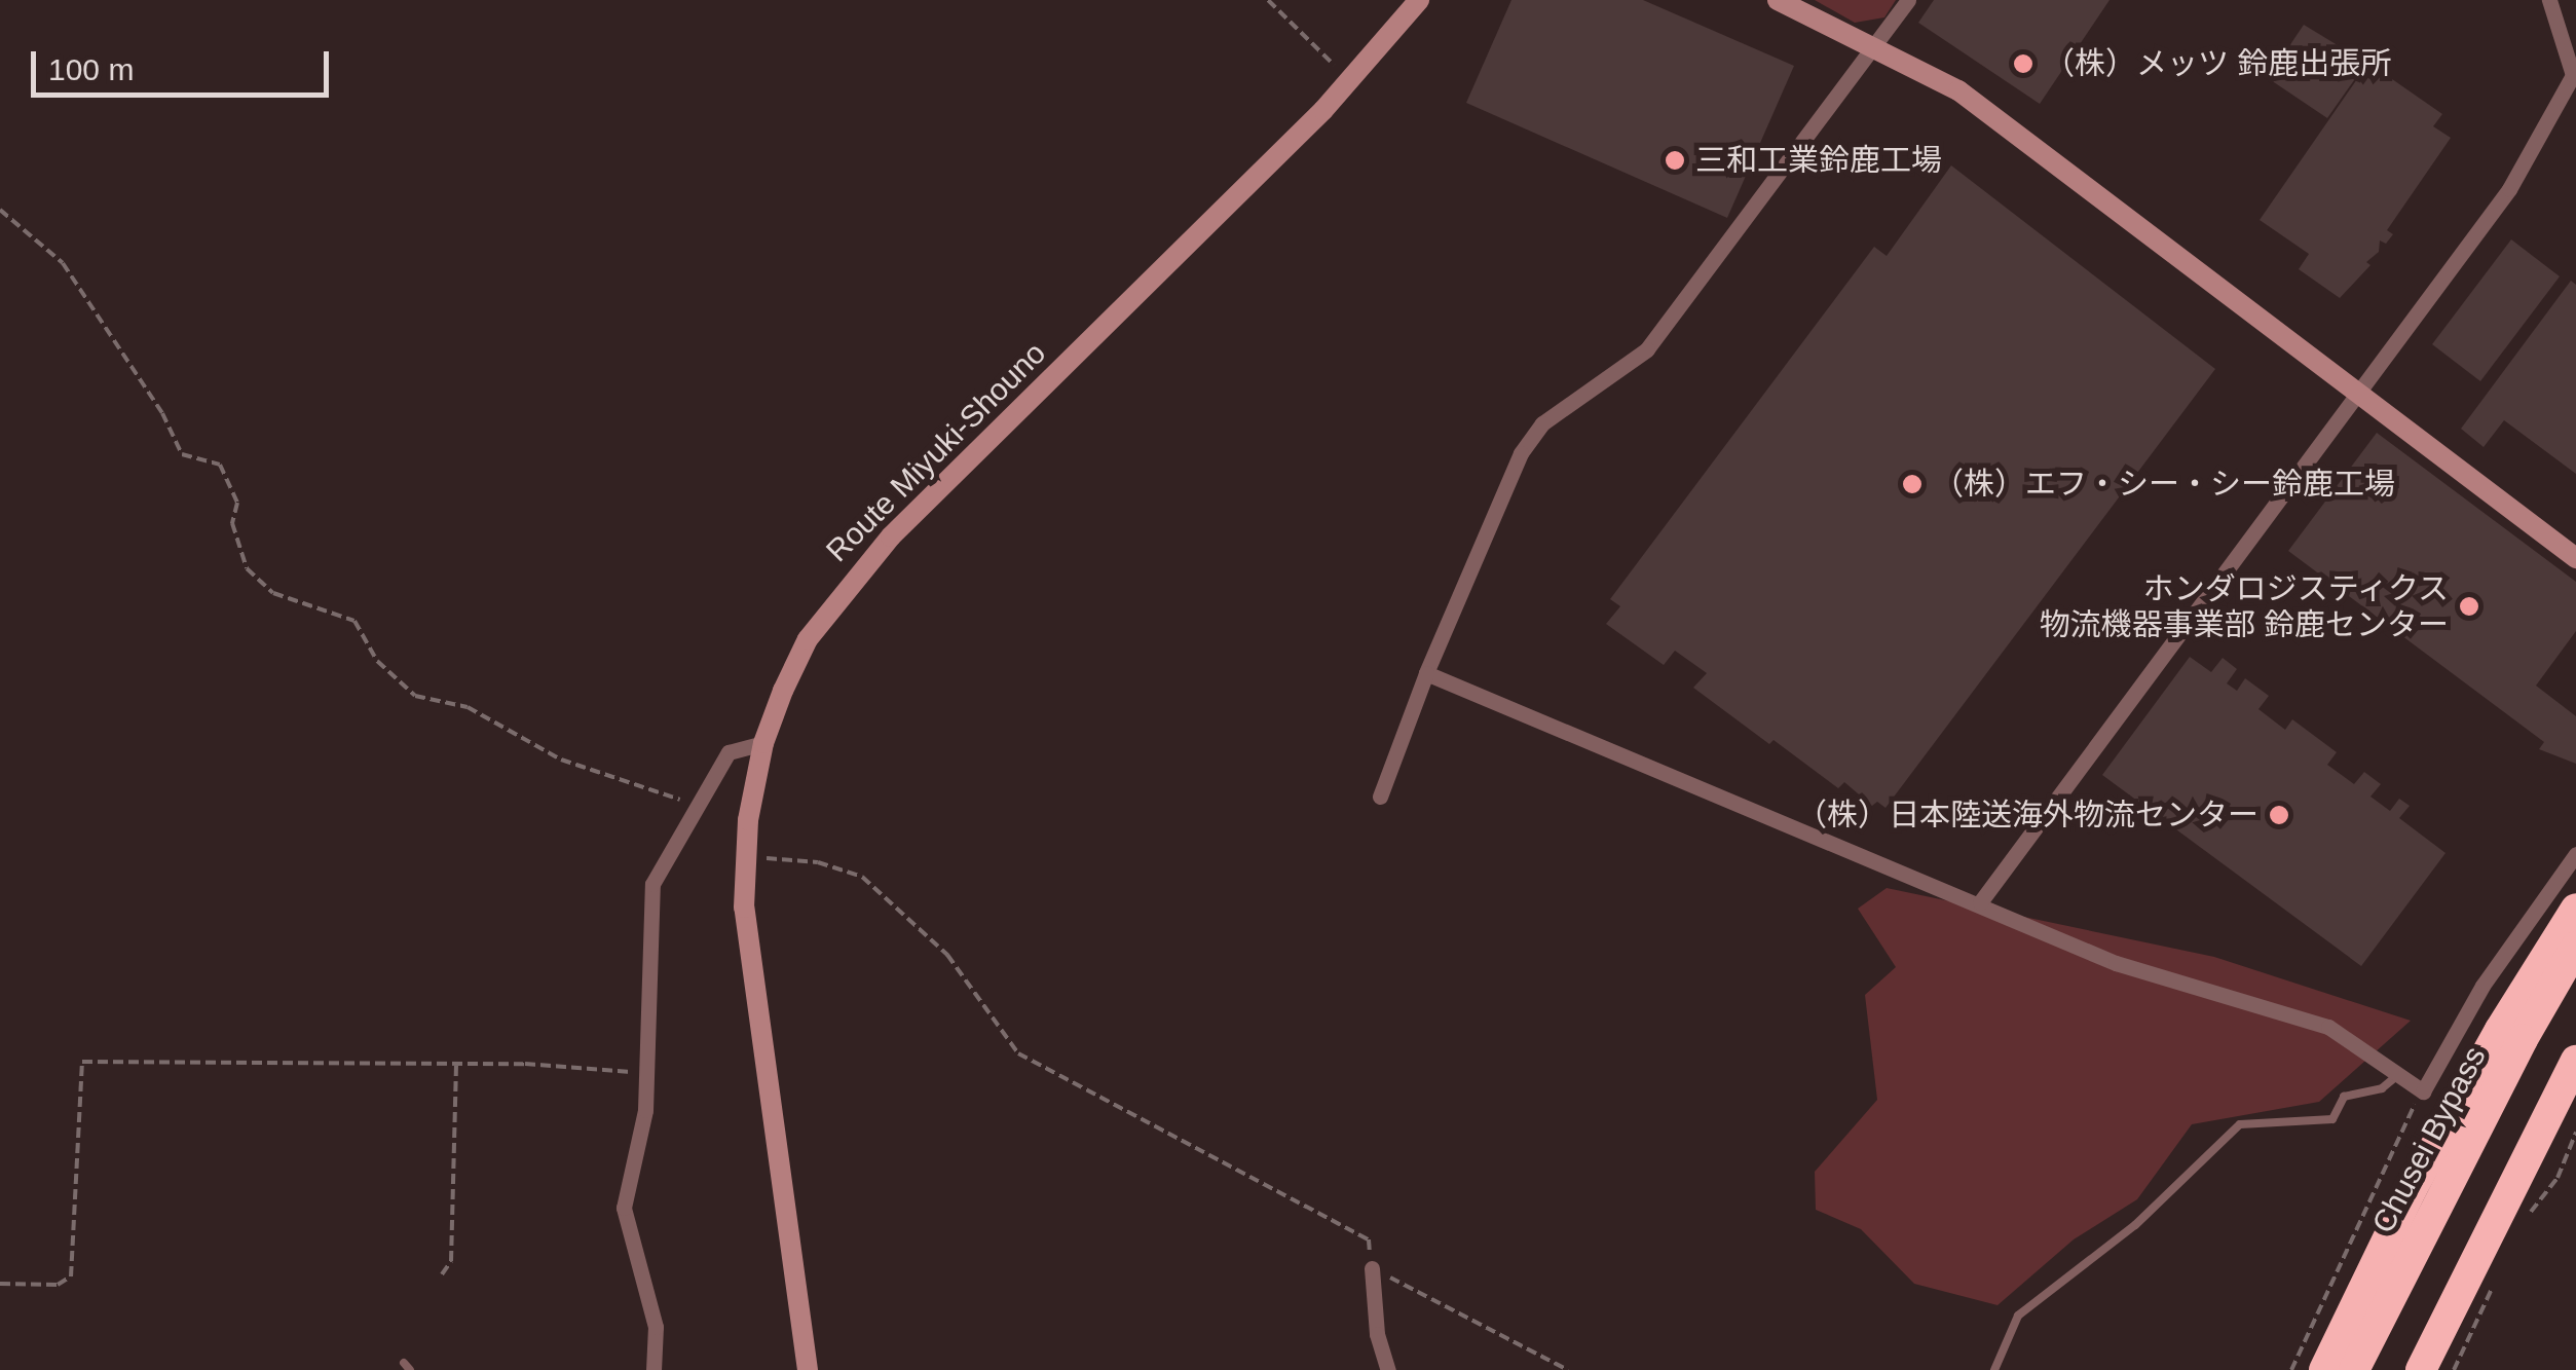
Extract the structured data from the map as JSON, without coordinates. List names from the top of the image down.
{
  "streets": {
    "highway": ["Chusei Bypass"],
    "main road": ["Route Miyuki-Shouno"]
  },
  "places": [
    "（株）メッツ 鈴鹿出張所",
    "三和工業鈴鹿工場",
    "（株）エフ・シー・シー鈴鹿工場",
    "ホンダロジスティクス 物流機器事業部 鈴鹿センター",
    "（株）日本陸送海外物流センター"
  ],
  "scale_bar": "100 m"
}
